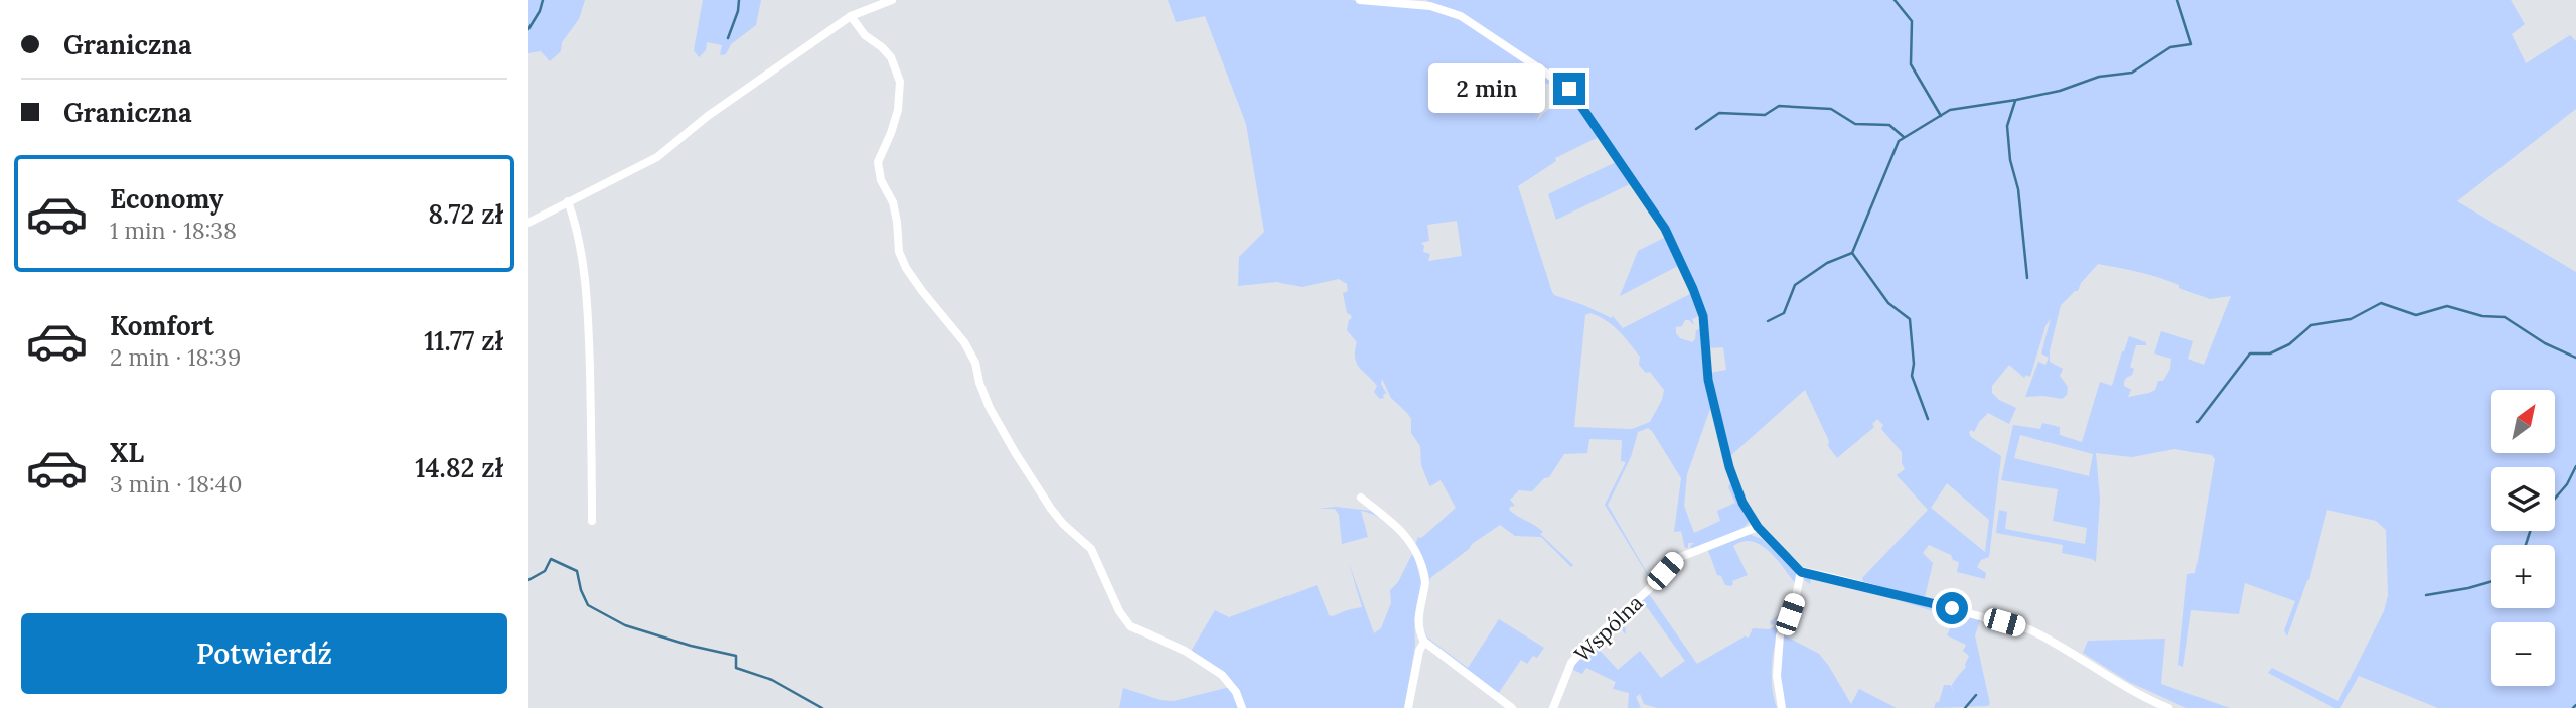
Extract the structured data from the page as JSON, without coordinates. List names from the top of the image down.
{
  "streets": {
    "street": ["Wspólna"]
  },
  "north": "top right",
  "page": {
    "banner": ["Graniczna", "Graniczna"],
    "bubble": "2 min",
    "list": [
      {
        "name": "Economy",
        "note": "1 min · 18:38",
        "value": "8.72 zł"
      },
      {
        "name": "Komfort",
        "note": "2 min · 18:39",
        "value": "11.77 zł"
      },
      {
        "name": "XL",
        "note": "3 min · 18:40",
        "value": "14.82 zł"
      }
    ],
    "map_buttons": ["+", "−"],
    "buttons": "Potwierdź"
  }
}
